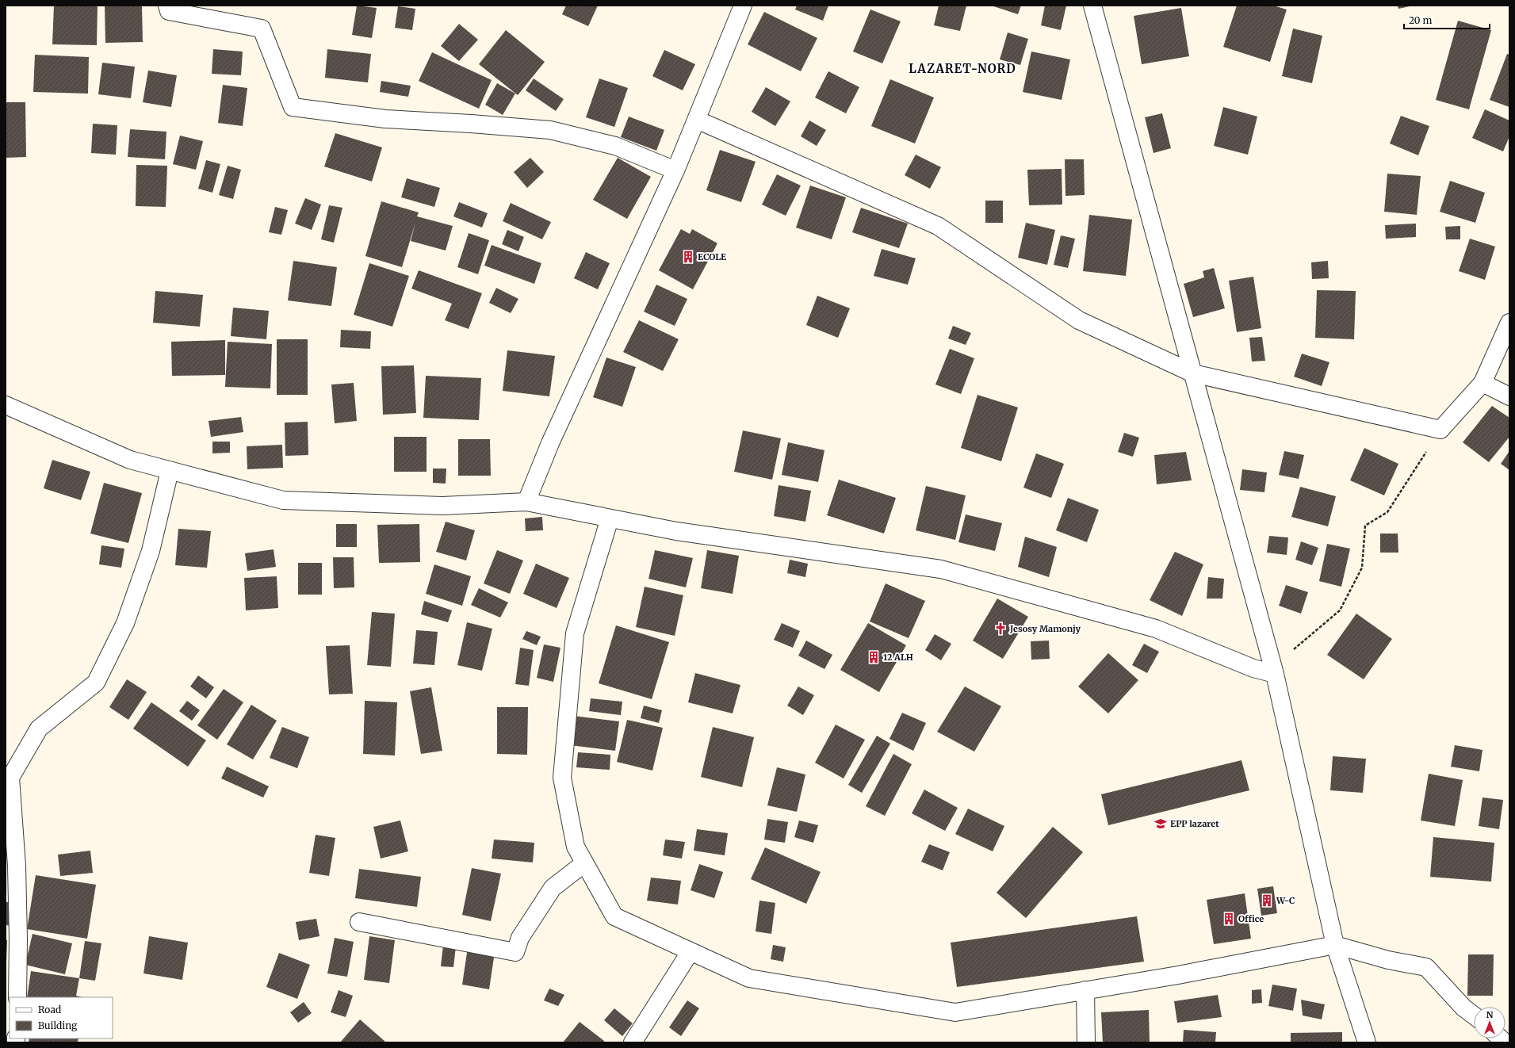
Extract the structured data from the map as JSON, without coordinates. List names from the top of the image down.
{
  "districts": ["LAZARET-NORD"],
  "places": {
    "building": [
      "ECOLE",
      "12 ALH",
      "W-C",
      "Office"
    ],
    "church": ["Jesosy Mamonjy"],
    "school or university": ["EPP lazaret"]
  },
  "legend": ["Road", "Building"],
  "scale_bar": "20 m",
  "north": "top"
}
